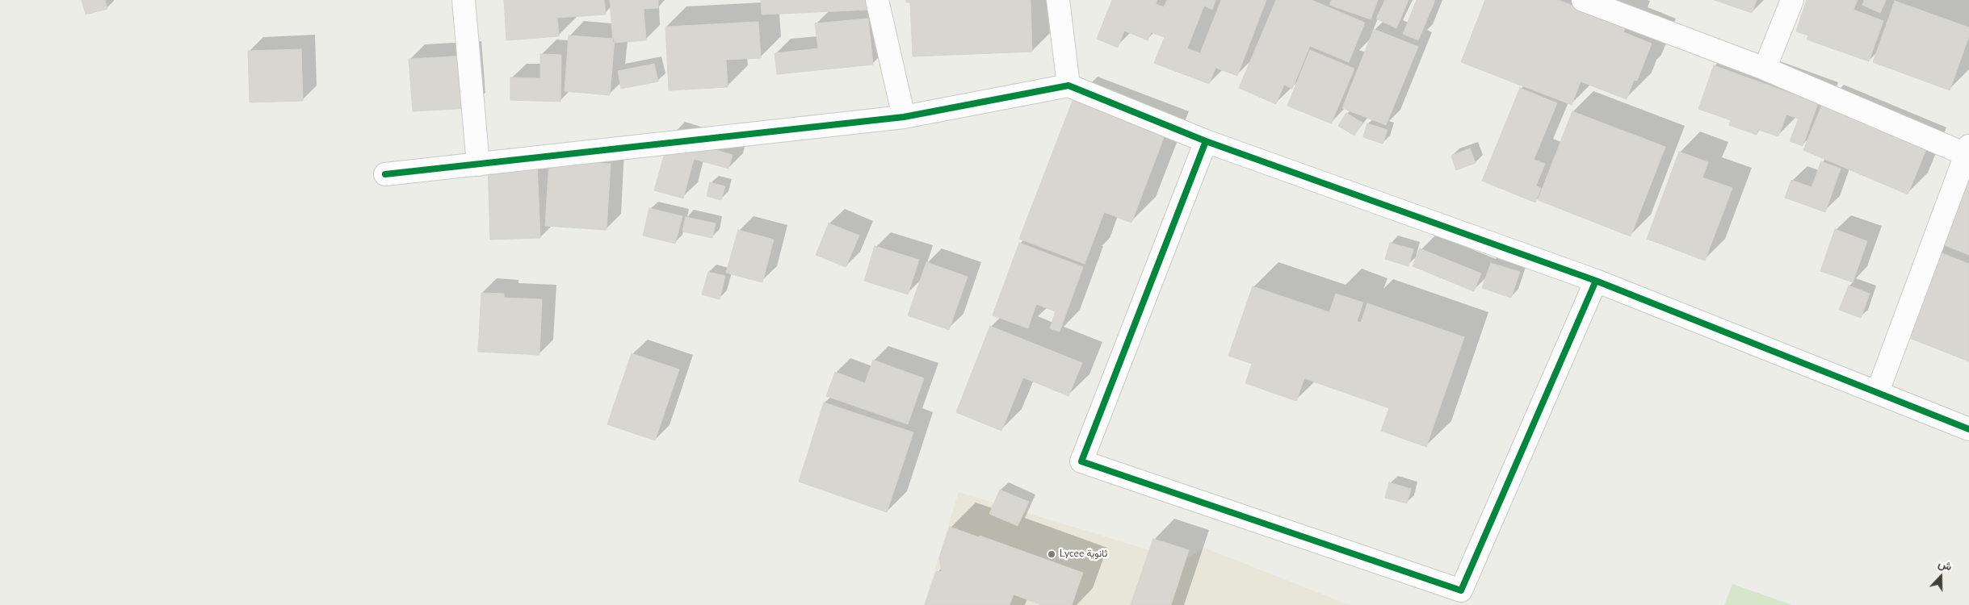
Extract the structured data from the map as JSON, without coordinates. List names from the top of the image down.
{
  "places": ["Lycee ثانوية"],
  "north": "top"
}
